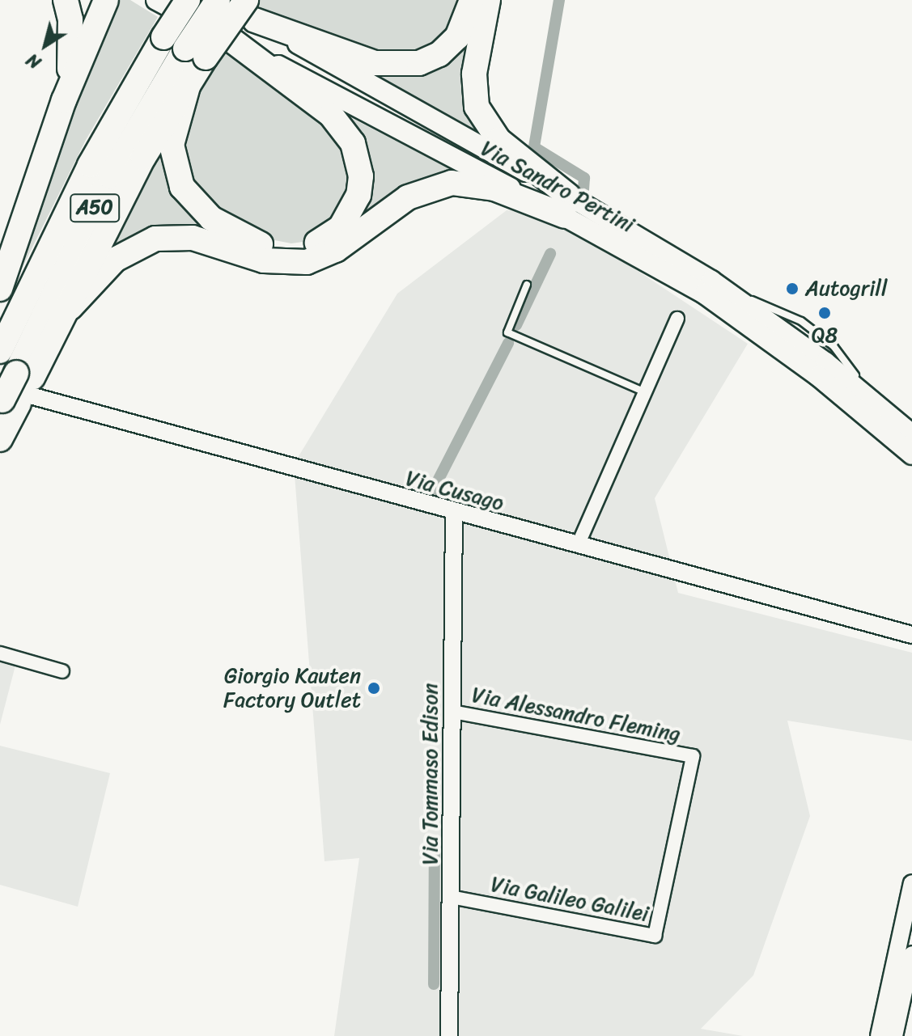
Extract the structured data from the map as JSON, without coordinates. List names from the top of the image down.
{
  "streets": {
    "highway": ["A50"],
    "main road": ["Via Sandro Pertini"],
    "street": [
      "Via Cusago",
      "Via Alessandro Fleming",
      "Via Tommaso Edison",
      "Via Galileo Galilei"
    ]
  },
  "crossings": [
    ["Via Sandro Pertini", "A50"],
    ["A50", "Via Cusago"],
    ["Via Cusago", "Via Tommaso Edison"],
    ["Via Alessandro Fleming", "Via Tommaso Edison"],
    ["Via Alessandro Fleming", "Via Galileo Galilei"],
    ["Via Tommaso Edison", "Via Galileo Galilei"]
  ],
  "places": ["Autogrill", "Q8", "Giorgio Kauten Factory Outlet"],
  "north": "bottom left"
}
